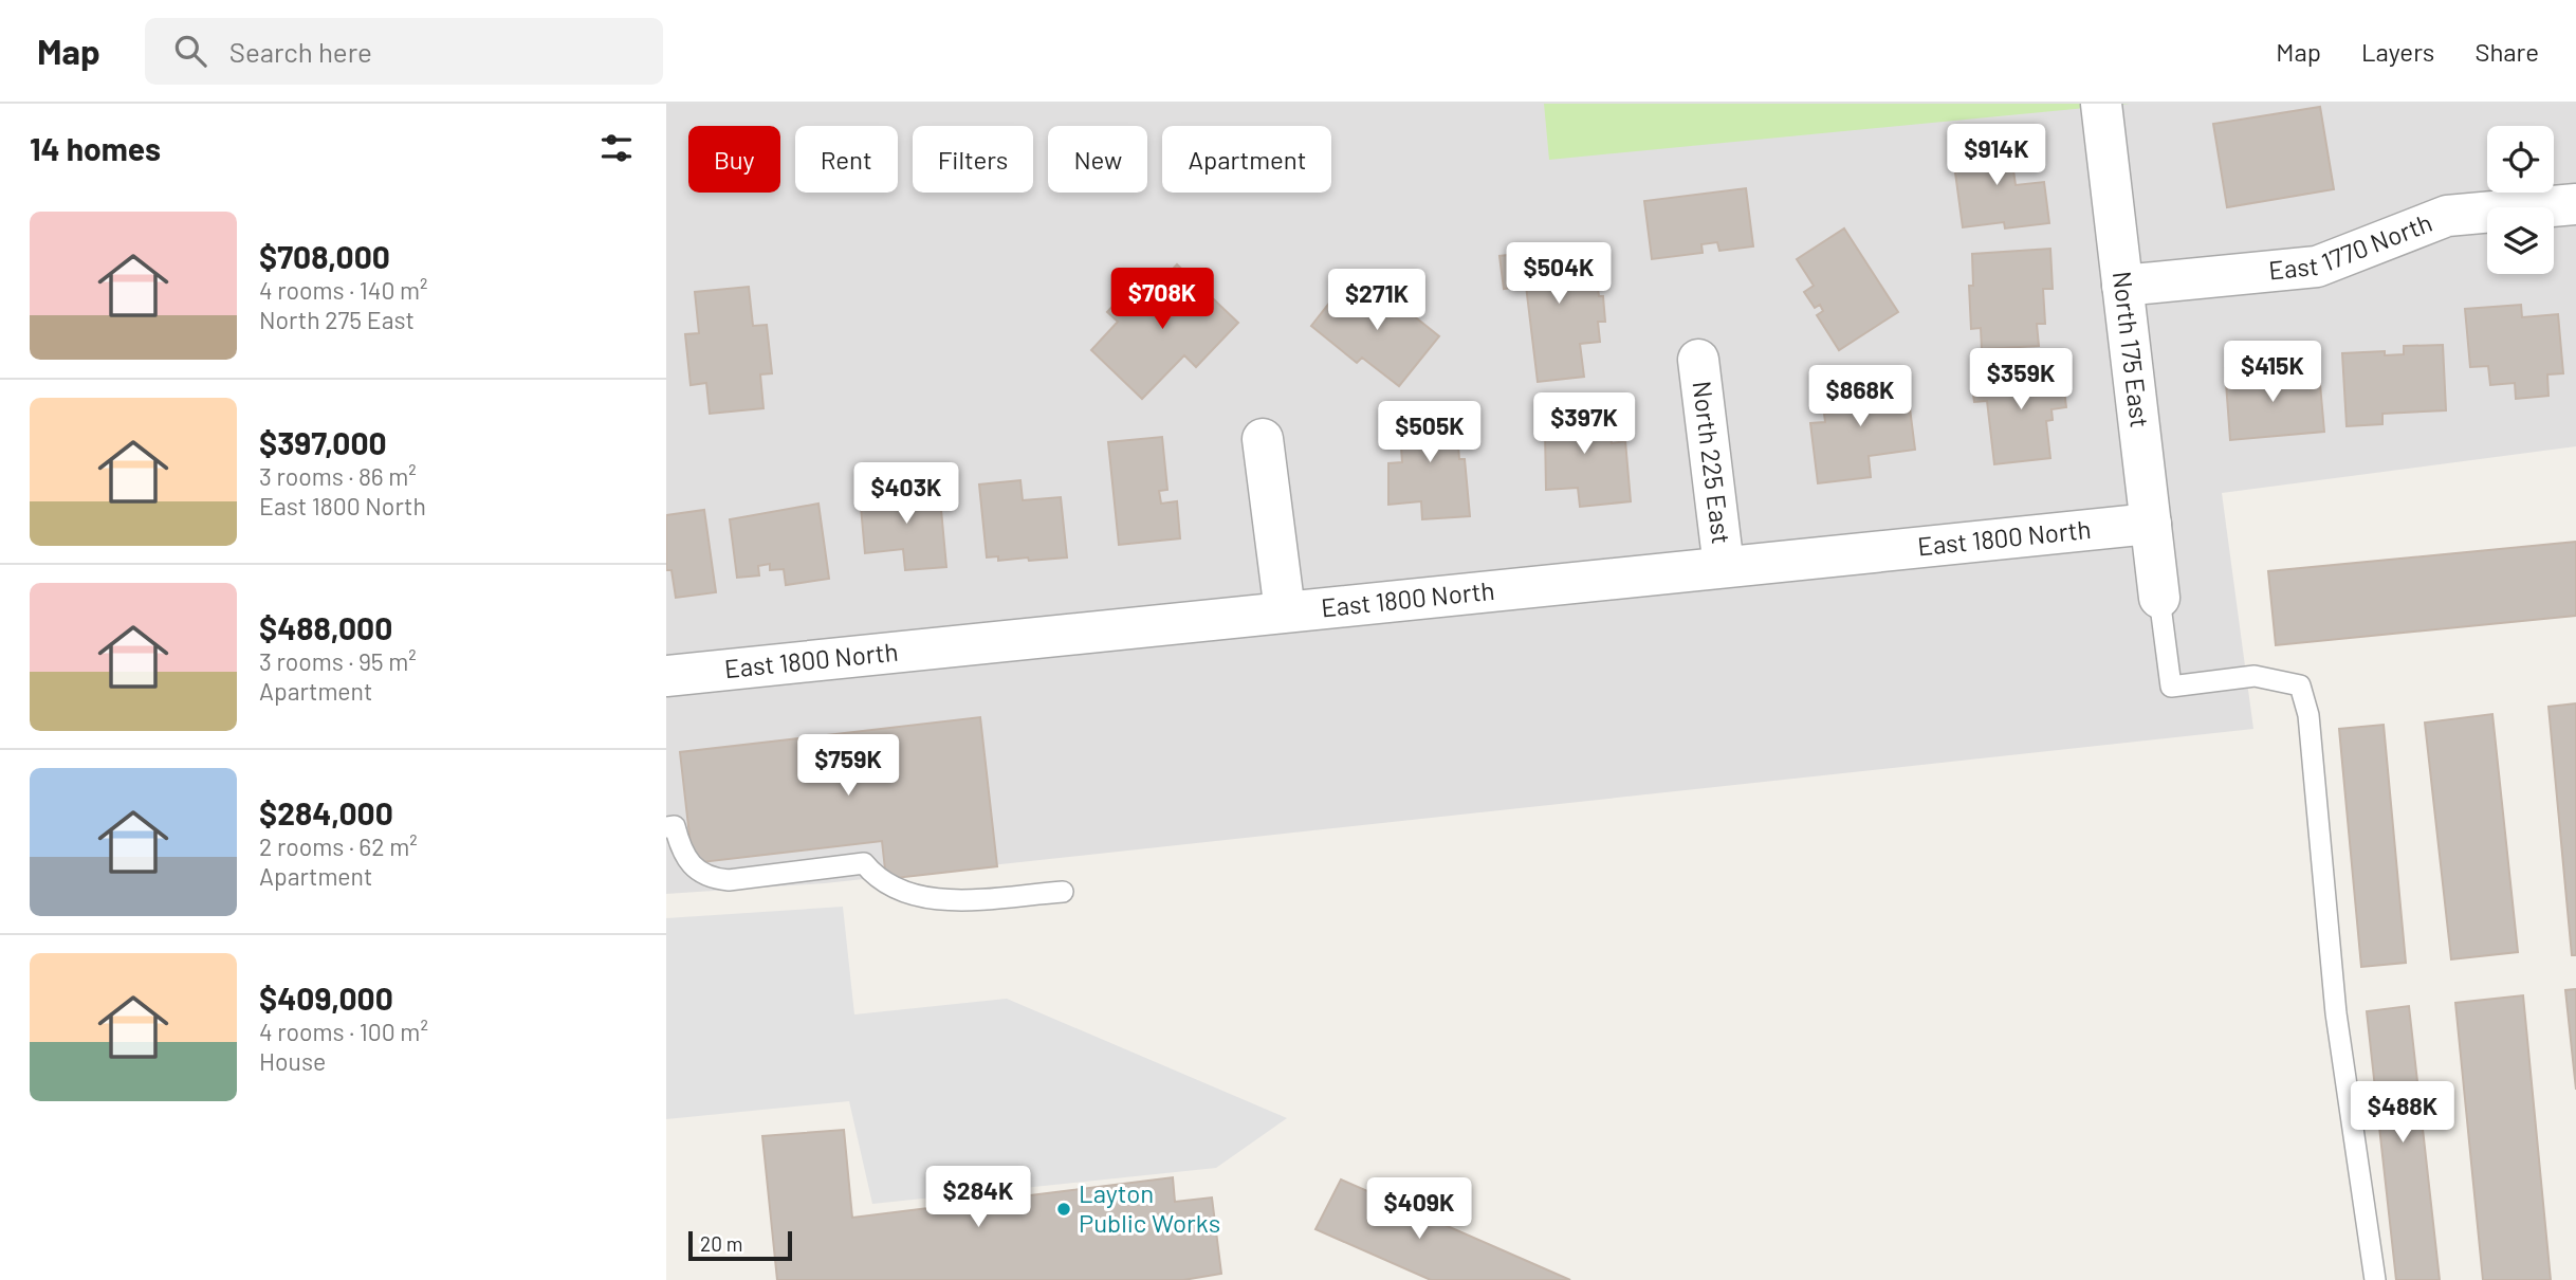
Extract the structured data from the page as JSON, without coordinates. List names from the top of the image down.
{
  "streets": {
    "street": [
      "East 1770 North",
      "North 175 East",
      "North 225 East",
      "East 1800 North"
    ]
  },
  "crossings": [
    ["East 1770 North", "North 175 East"],
    ["North 175 East", "East 1800 North"],
    ["North 225 East", "East 1800 North"]
  ],
  "places": ["Layton Public Works"],
  "scale_bar": "20 m",
  "page": {
    "header": "Map",
    "search": "Search here",
    "nav": ["Map", "Layers", "Share"],
    "heading": "14 homes",
    "price": [
      "$914K",
      "$504K",
      "$708K",
      "$271K",
      "$415K",
      "$359K",
      "$868K",
      "$397K",
      "$505K",
      "$403K",
      "$759K",
      "$488K",
      "$284K",
      "$409K"
    ],
    "chip": [
      "Buy",
      "Rent",
      "Filters",
      "New",
      "Apartment"
    ],
    "list": [
      {
        "name": "$708,000",
        "note": "4 rooms · 140 m² · North 275 East"
      },
      {
        "name": "$397,000",
        "note": "3 rooms · 86 m² · East 1800 North"
      },
      {
        "name": "$488,000",
        "note": "3 rooms · 95 m² · Apartment"
      },
      {
        "name": "$284,000",
        "note": "2 rooms · 62 m² · Apartment"
      },
      {
        "name": "$409,000",
        "note": "4 rooms · 100 m² · House"
      }
    ],
    "scale": "20 m"
  }
}
